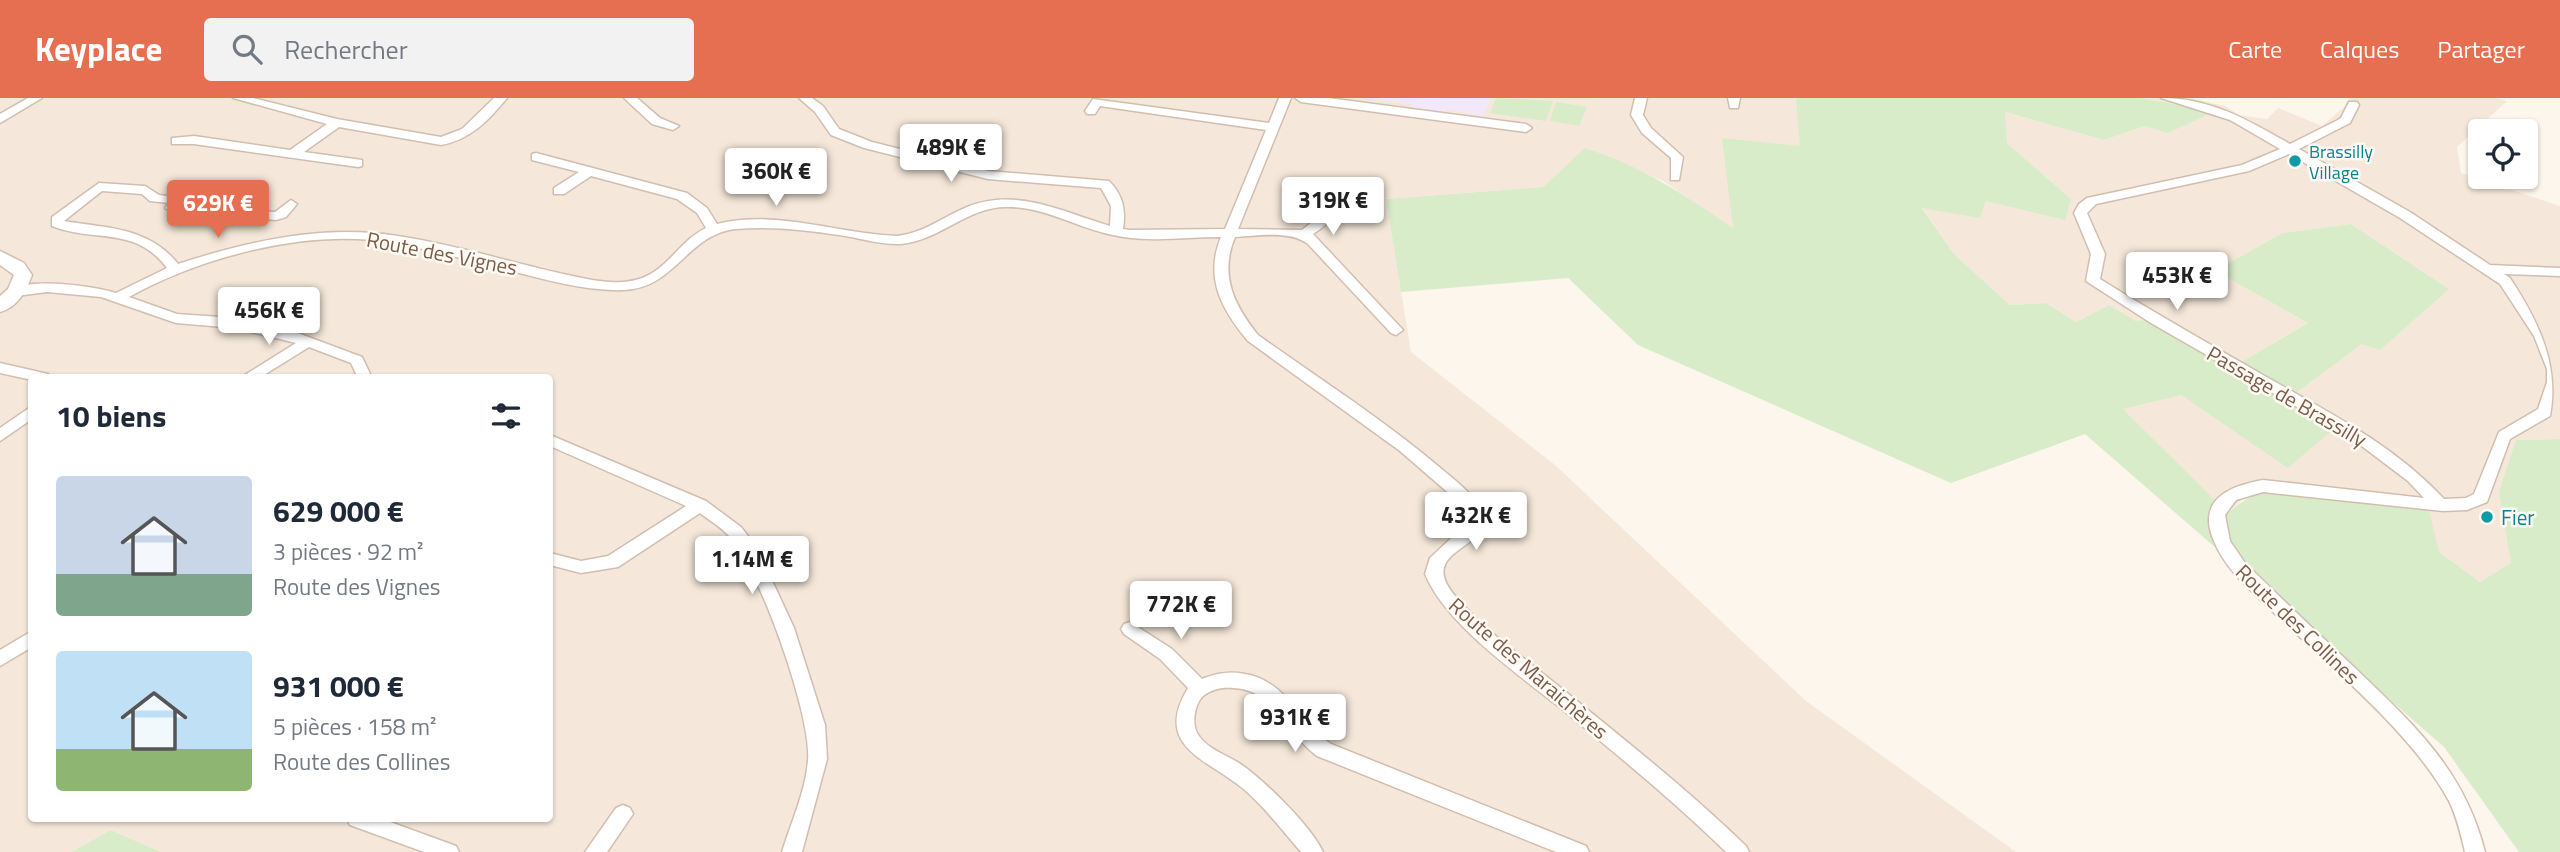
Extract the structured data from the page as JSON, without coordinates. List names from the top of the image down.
{
  "streets": {
    "street": [
      "Route des Vignes",
      "Passage de Brassilly",
      "Route des Collines",
      "Route des Maraichères"
    ]
  },
  "crossings": [
    ["Passage de Brassilly", "Route des Collines"]
  ],
  "places": ["Brassilly Village", "Fier"],
  "page": {
    "header": "Keyplace",
    "search": "Rechercher",
    "nav": ["Carte", "Calques", "Partager"],
    "price": [
      "489K €",
      "360K €",
      "319K €",
      "629K €",
      "453K €",
      "456K €",
      "432K €",
      "1.14M €",
      "772K €",
      "931K €"
    ],
    "heading": "10 biens",
    "list": [
      {
        "name": "629 000 €",
        "note": "3 pièces · 92 m² · Route des Vignes"
      },
      {
        "name": "931 000 €",
        "note": "5 pièces · 158 m² · Route des Collines"
      }
    ]
  }
}
